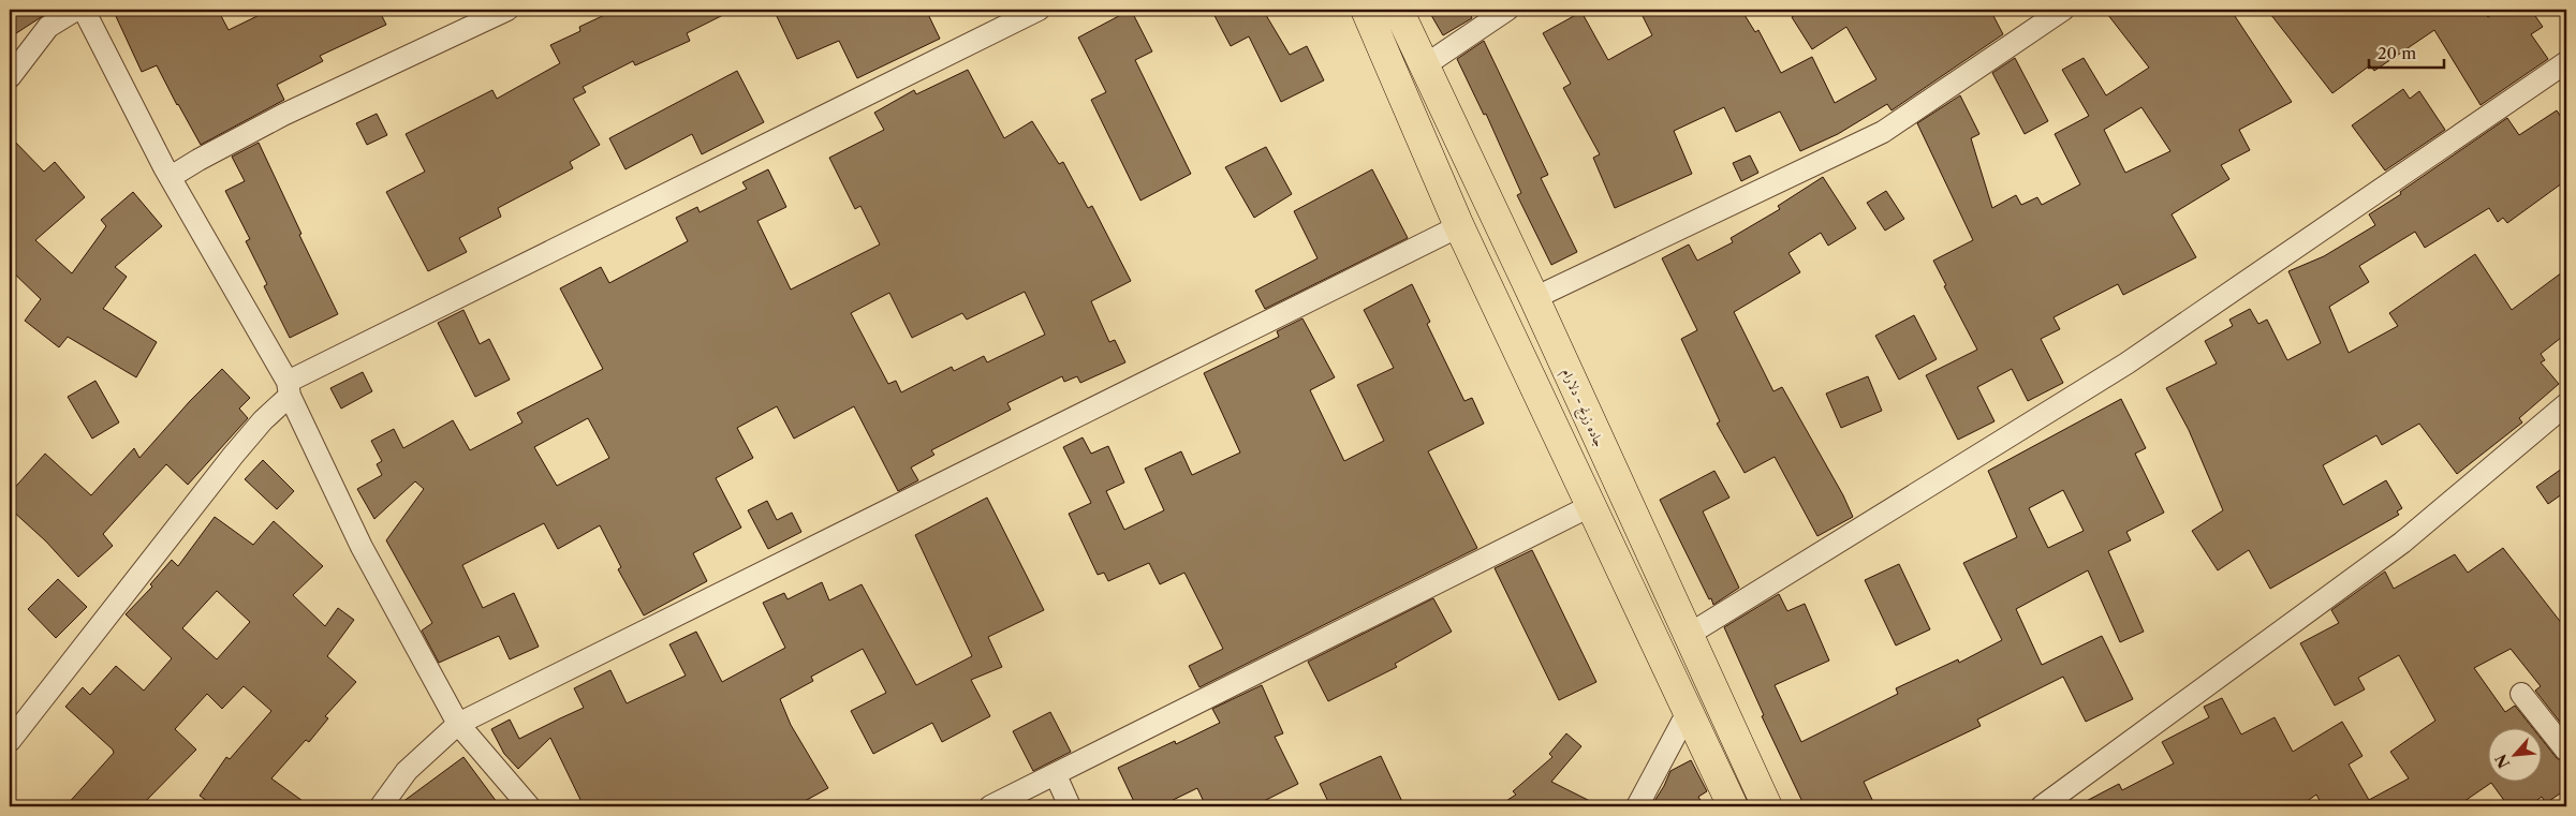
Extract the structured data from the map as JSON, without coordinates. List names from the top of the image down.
{
  "streets": {
    "highway": ["جاده زرنج - دلارام"]
  },
  "scale_bar": "20 m",
  "north": "bottom left"
}
